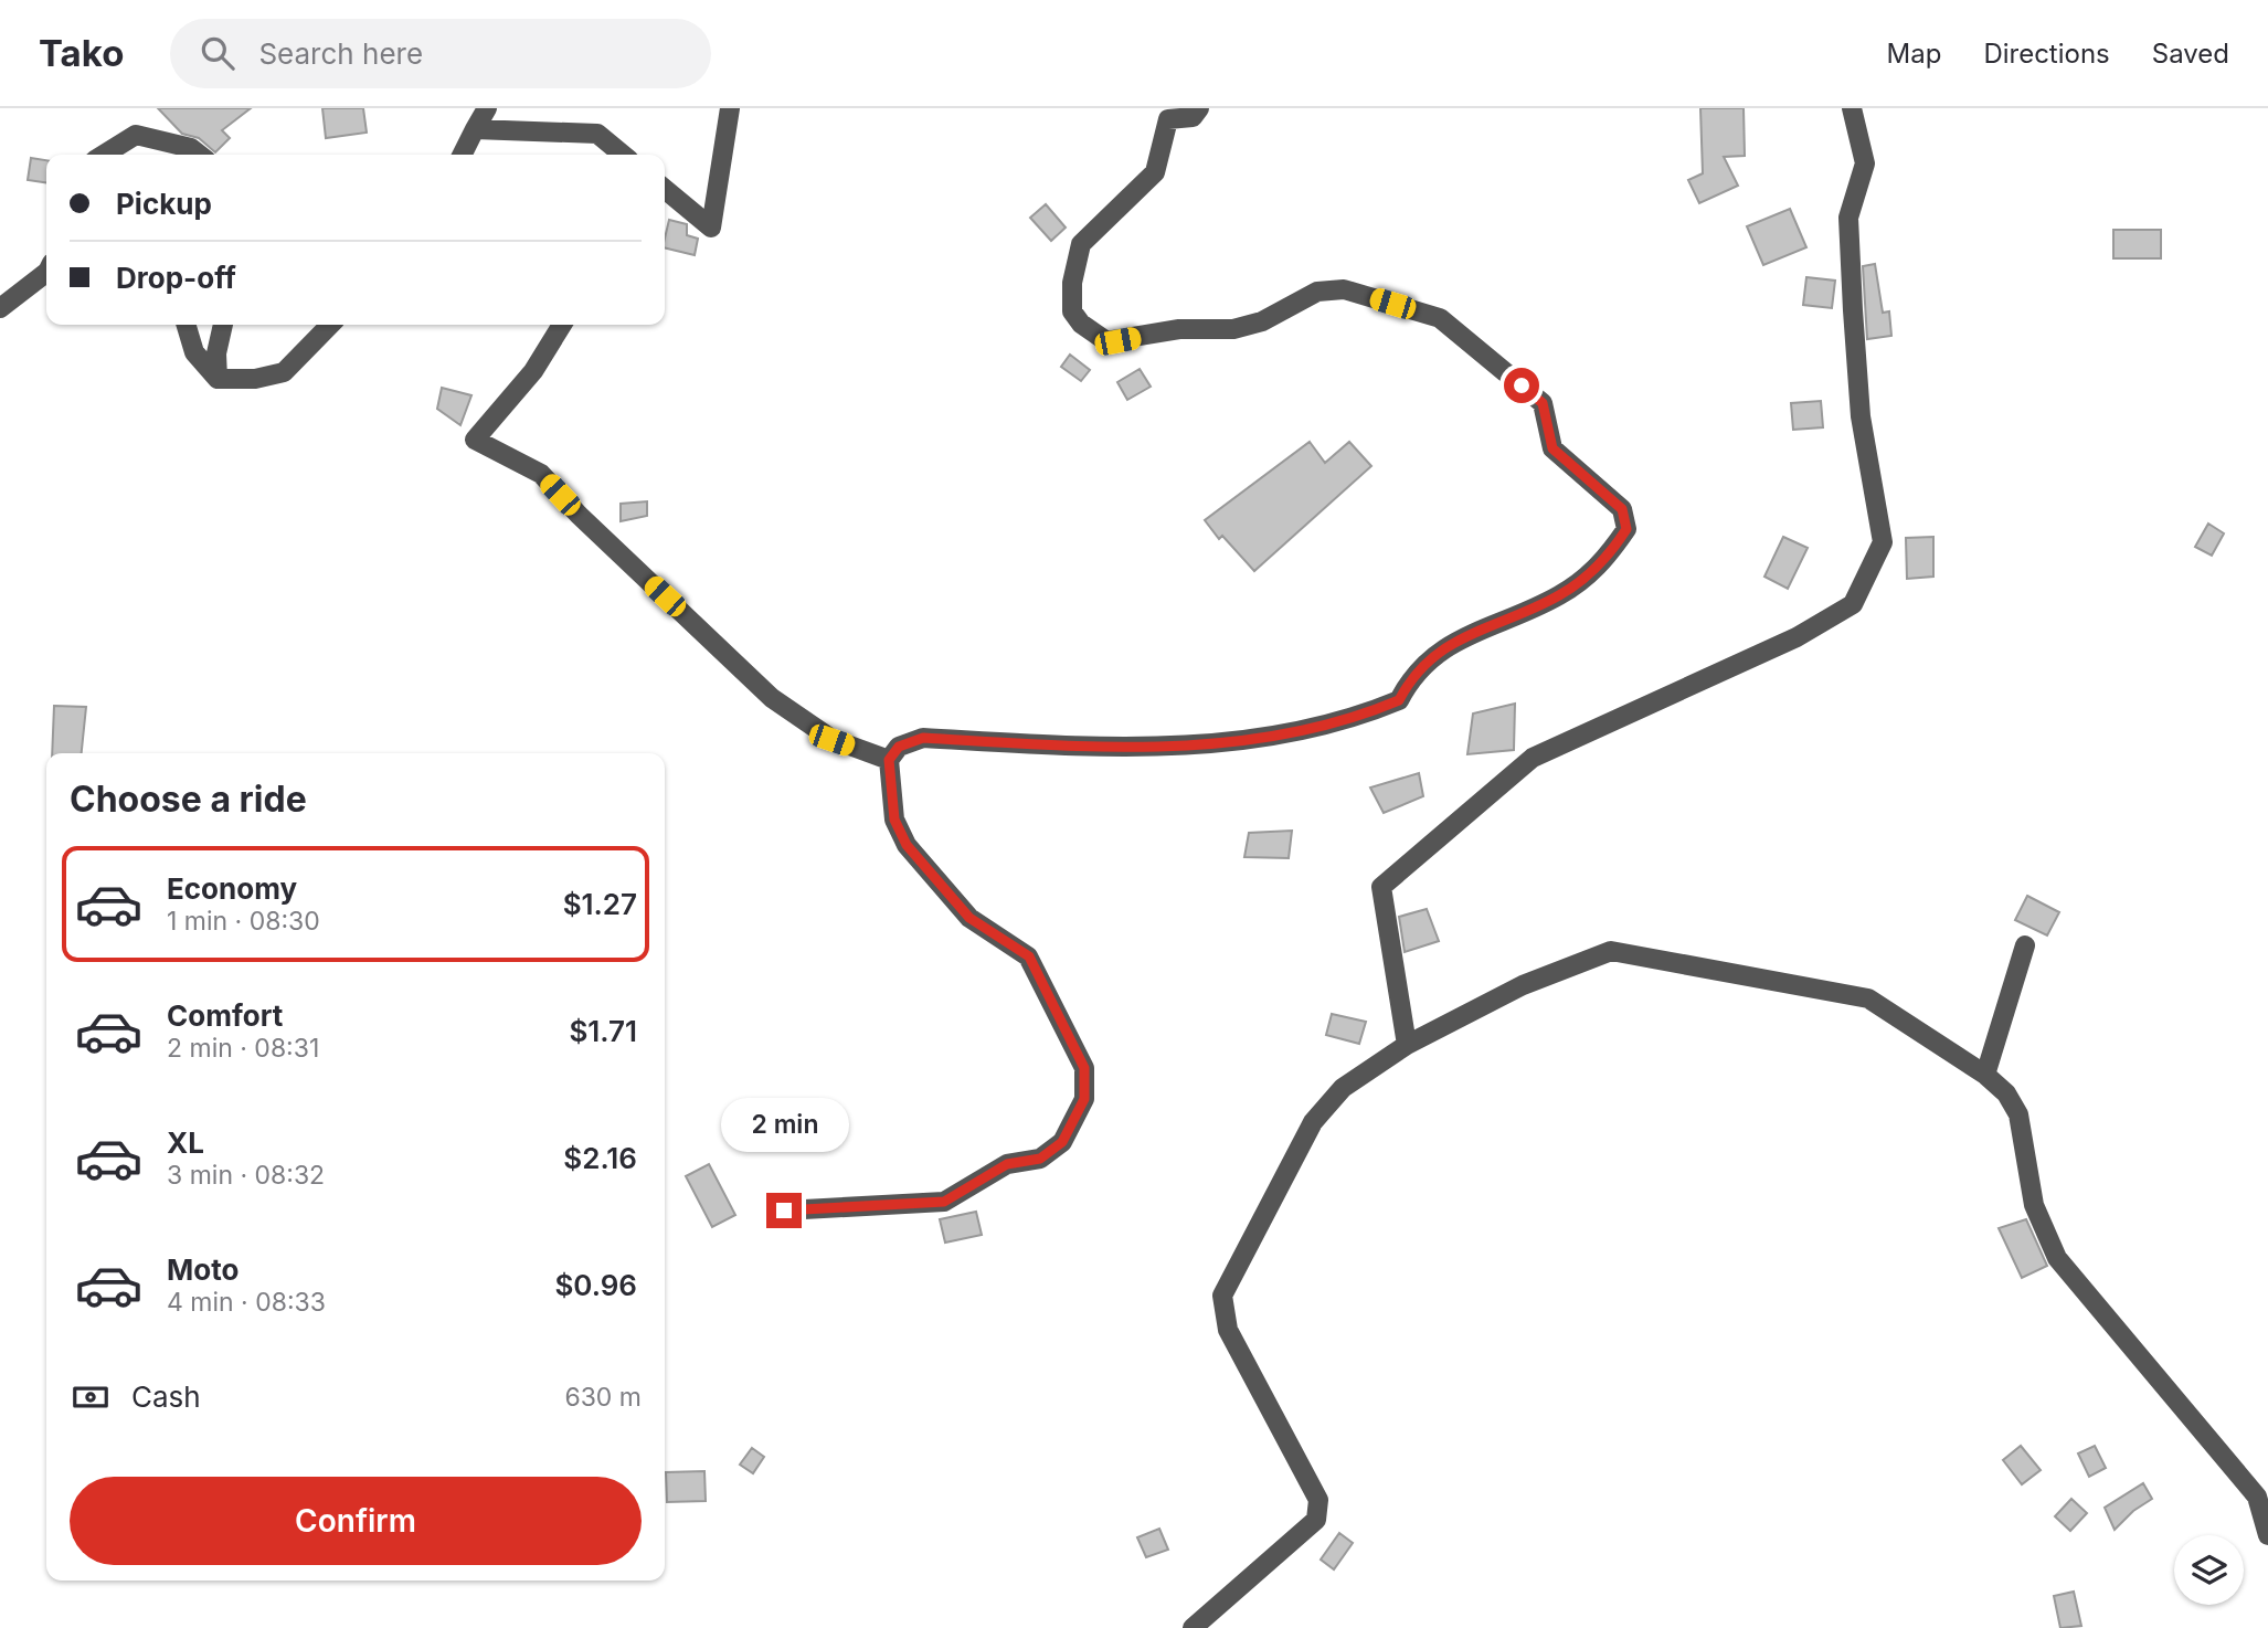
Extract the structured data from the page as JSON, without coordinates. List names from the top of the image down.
{
  "page": {
    "header": "Tako",
    "search": "Search here",
    "nav": ["Map", "Directions", "Saved"],
    "banner": ["Pickup", "Drop-off"],
    "heading": "Choose a ride",
    "list": [
      {
        "name": "Economy",
        "note": "1 min · 08:30",
        "value": "$1.27"
      },
      {
        "name": "Comfort",
        "note": "2 min · 08:31",
        "value": "$1.71"
      },
      {
        "name": "XL",
        "note": "3 min · 08:32",
        "value": "$2.16"
      },
      {
        "name": "Moto",
        "note": "4 min · 08:33",
        "value": "$0.96"
      }
    ],
    "bubble": "2 min",
    "pay": ["Cash", "630 m"],
    "buttons": "Confirm"
  }
}
